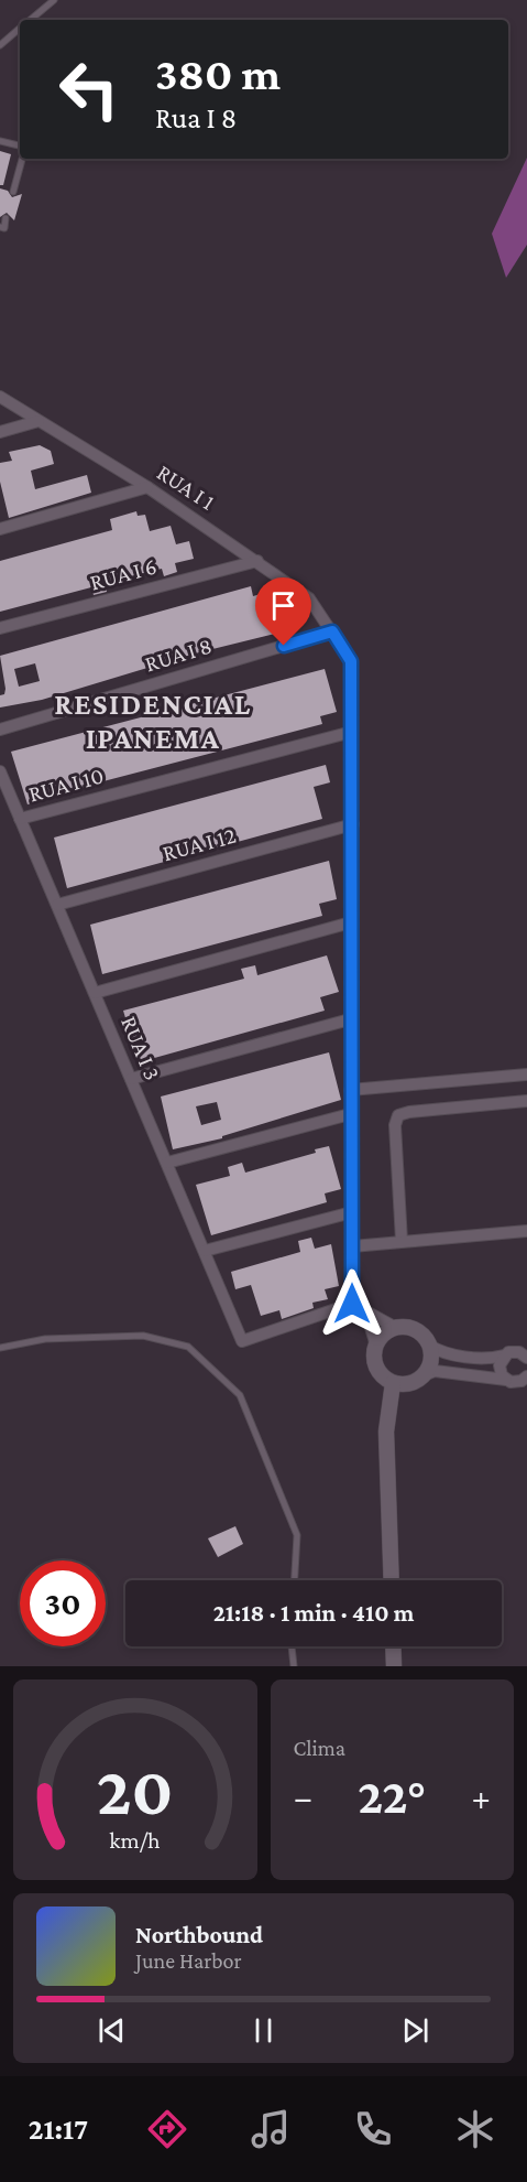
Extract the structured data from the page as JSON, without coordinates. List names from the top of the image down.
{
  "streets": {
    "street": [
      "RUA I 1",
      "RUA I 6",
      "RUA I 8",
      "RUA I 10",
      "RUA I 12",
      "RUA I 3"
    ]
  },
  "crossings": [
    ["RUA I 1", "RUA I 6"],
    ["RUA I 1", "RUA I 8"],
    ["RUA I 1", "RUA I 10"],
    ["RUA I 1", "RUA I 12"],
    ["RUA I 1", "RUA I 3"],
    ["RUA I 10", "RUA I 3"],
    ["RUA I 12", "RUA I 3"]
  ],
  "districts": ["RESIDENCIAL IPANEMA"],
  "page": {
    "turn": ["380 m", "Rua I 8"],
    "limit": "30",
    "trip": "21:18 · 1 min · 410 m",
    "tile": "Clima",
    "heat": ["−", "22°", "+"],
    "song": ["Northbound", "June Harbor"],
    "tabs": "21:17",
    "gauge": ["20", "km/h"]
  }
}
